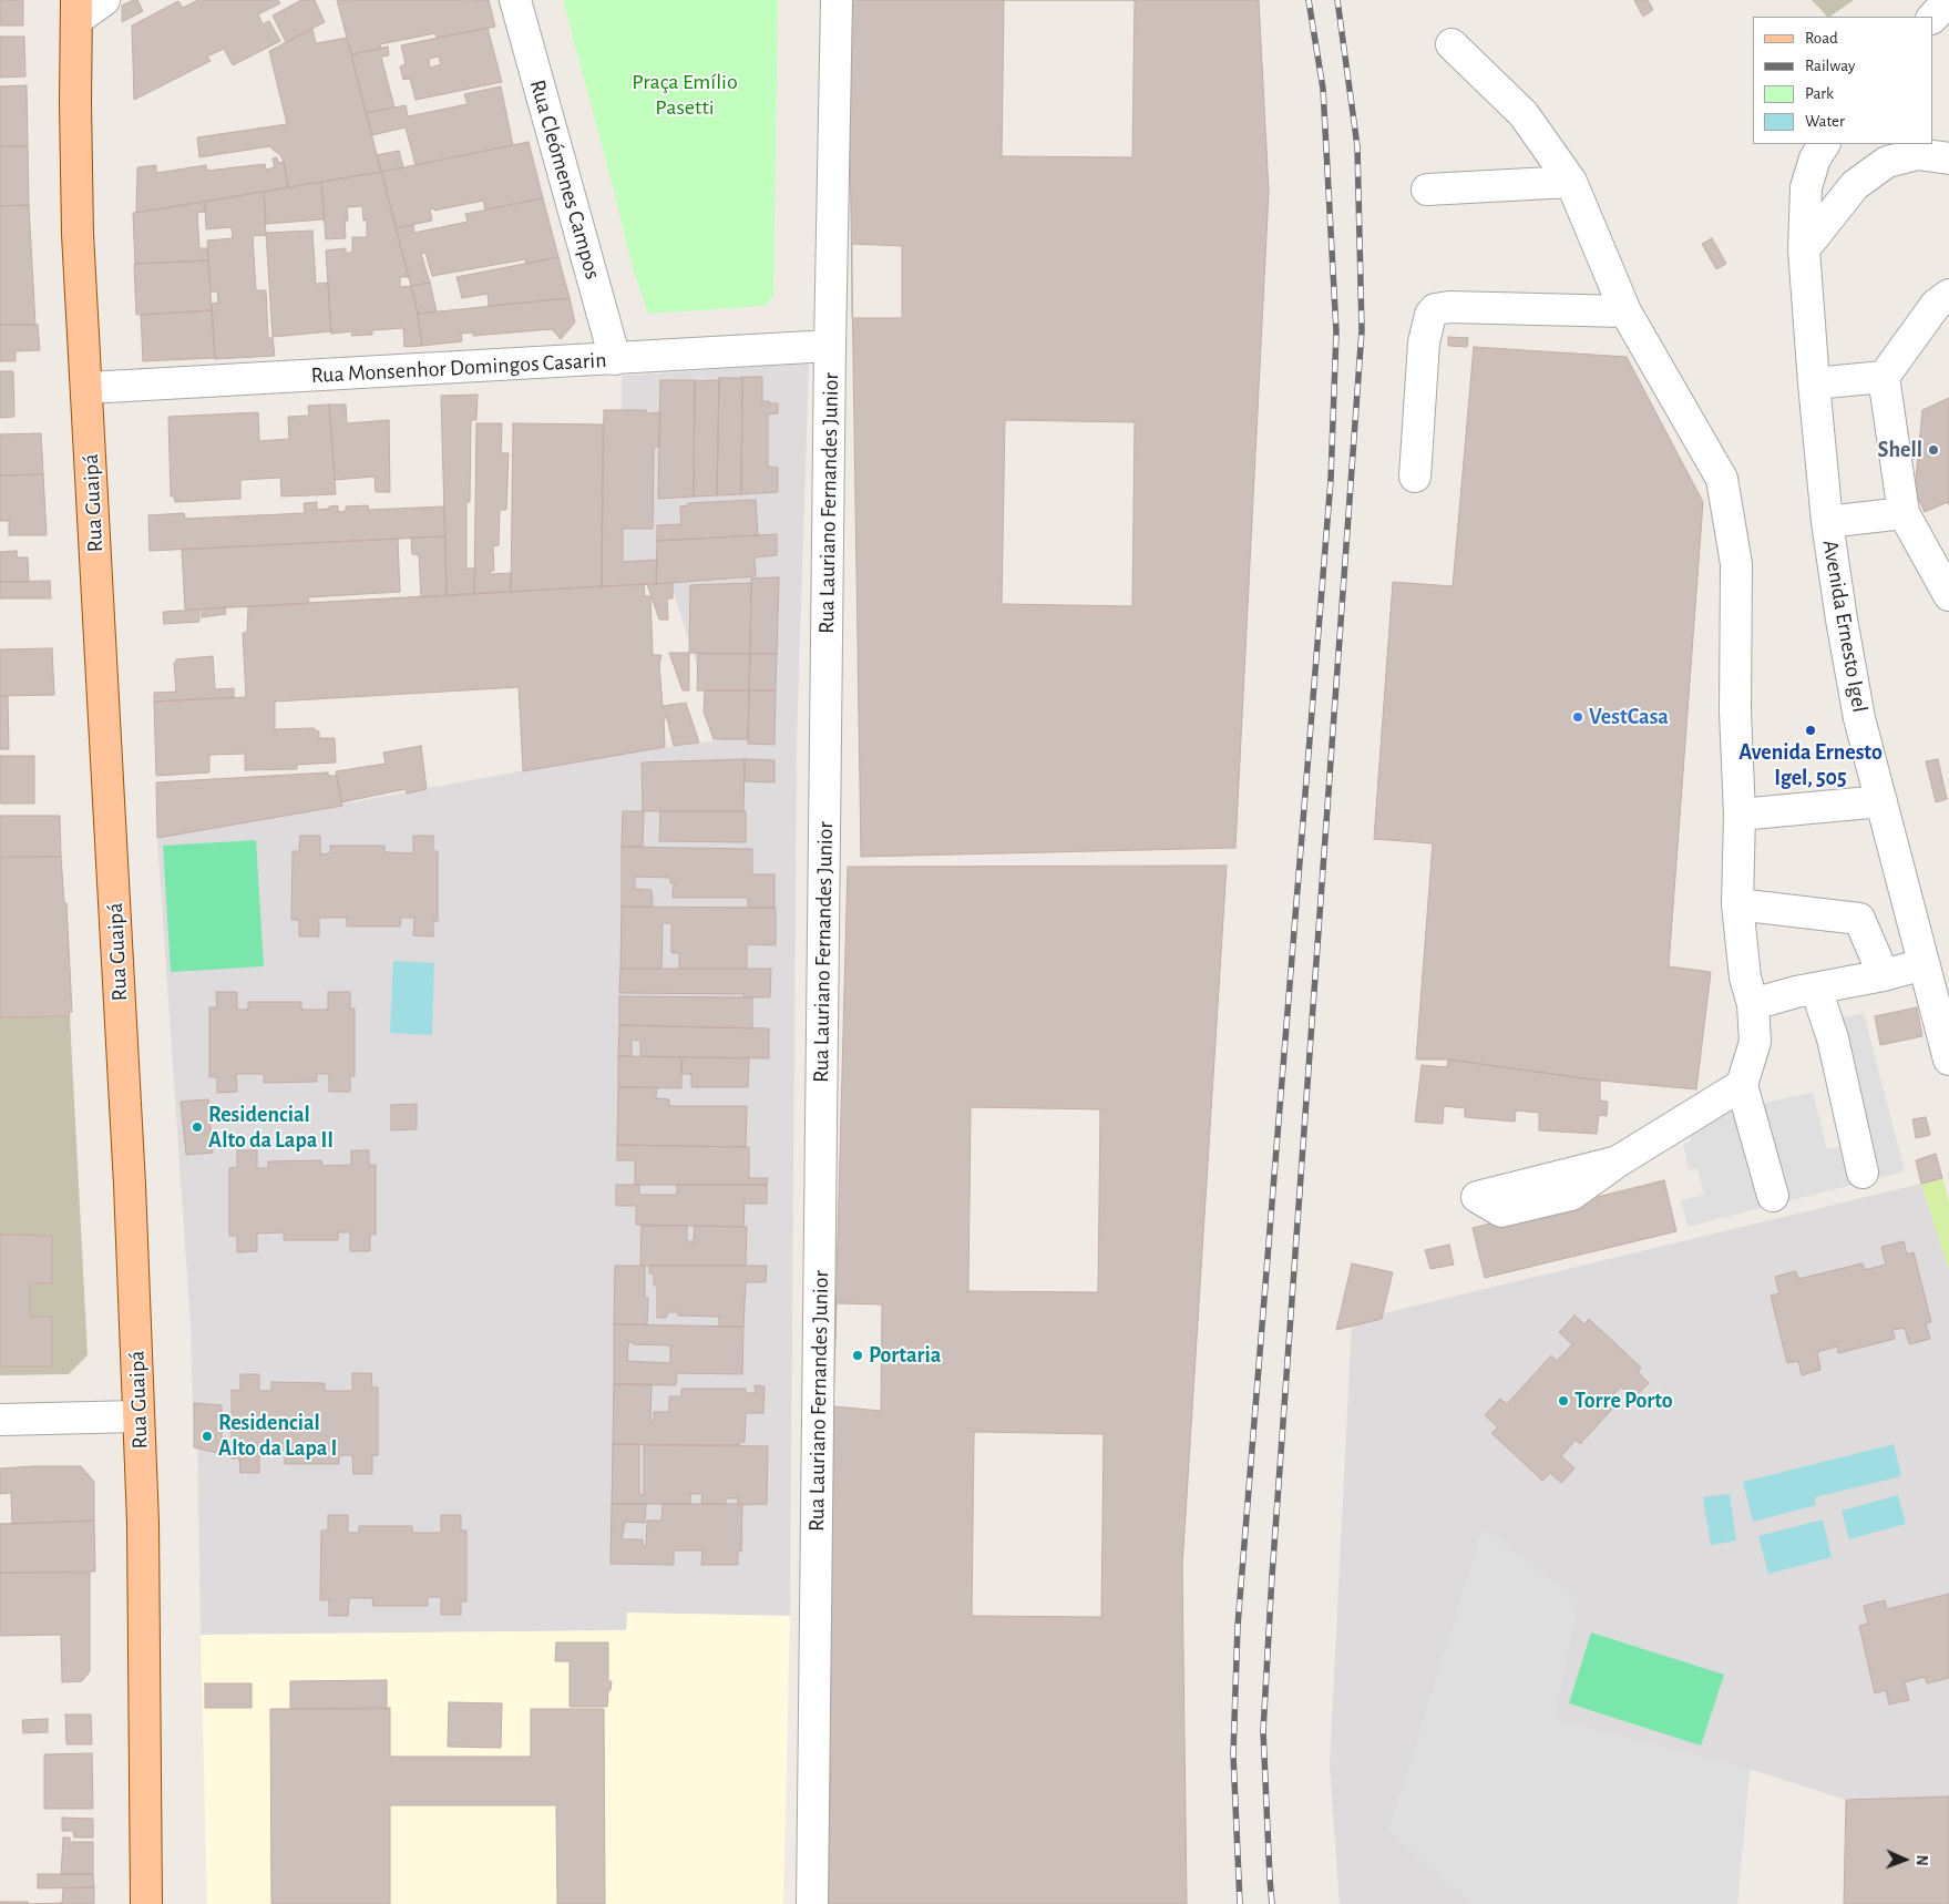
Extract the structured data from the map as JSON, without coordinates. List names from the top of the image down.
{
  "streets": {
    "main road": ["Rua Guaipá"],
    "street": [
      "Rua Cleómenes Campos",
      "Rua Monsenhor Domingos Casarin",
      "Rua Lauriano Fernandes Junior",
      "Avenida Ernesto Igel"
    ]
  },
  "crossings": [
    ["Rua Cleómenes Campos", "Rua Monsenhor Domingos Casarin"],
    ["Rua Monsenhor Domingos Casarin", "Rua Guaipá"],
    ["Rua Monsenhor Domingos Casarin", "Rua Lauriano Fernandes Junior"]
  ],
  "parks": ["Praça Emílio Pasetti"],
  "places": [
    "Shell",
    "VestCasa",
    "Avenida Ernesto Igel, 505",
    "Residencial Alto da Lapa II",
    "Portaria",
    "Torre Porto",
    "Residencial Alto da Lapa I"
  ],
  "legend": [
    "Road",
    "Railway",
    "Park",
    "Water"
  ],
  "north": "right"
}
